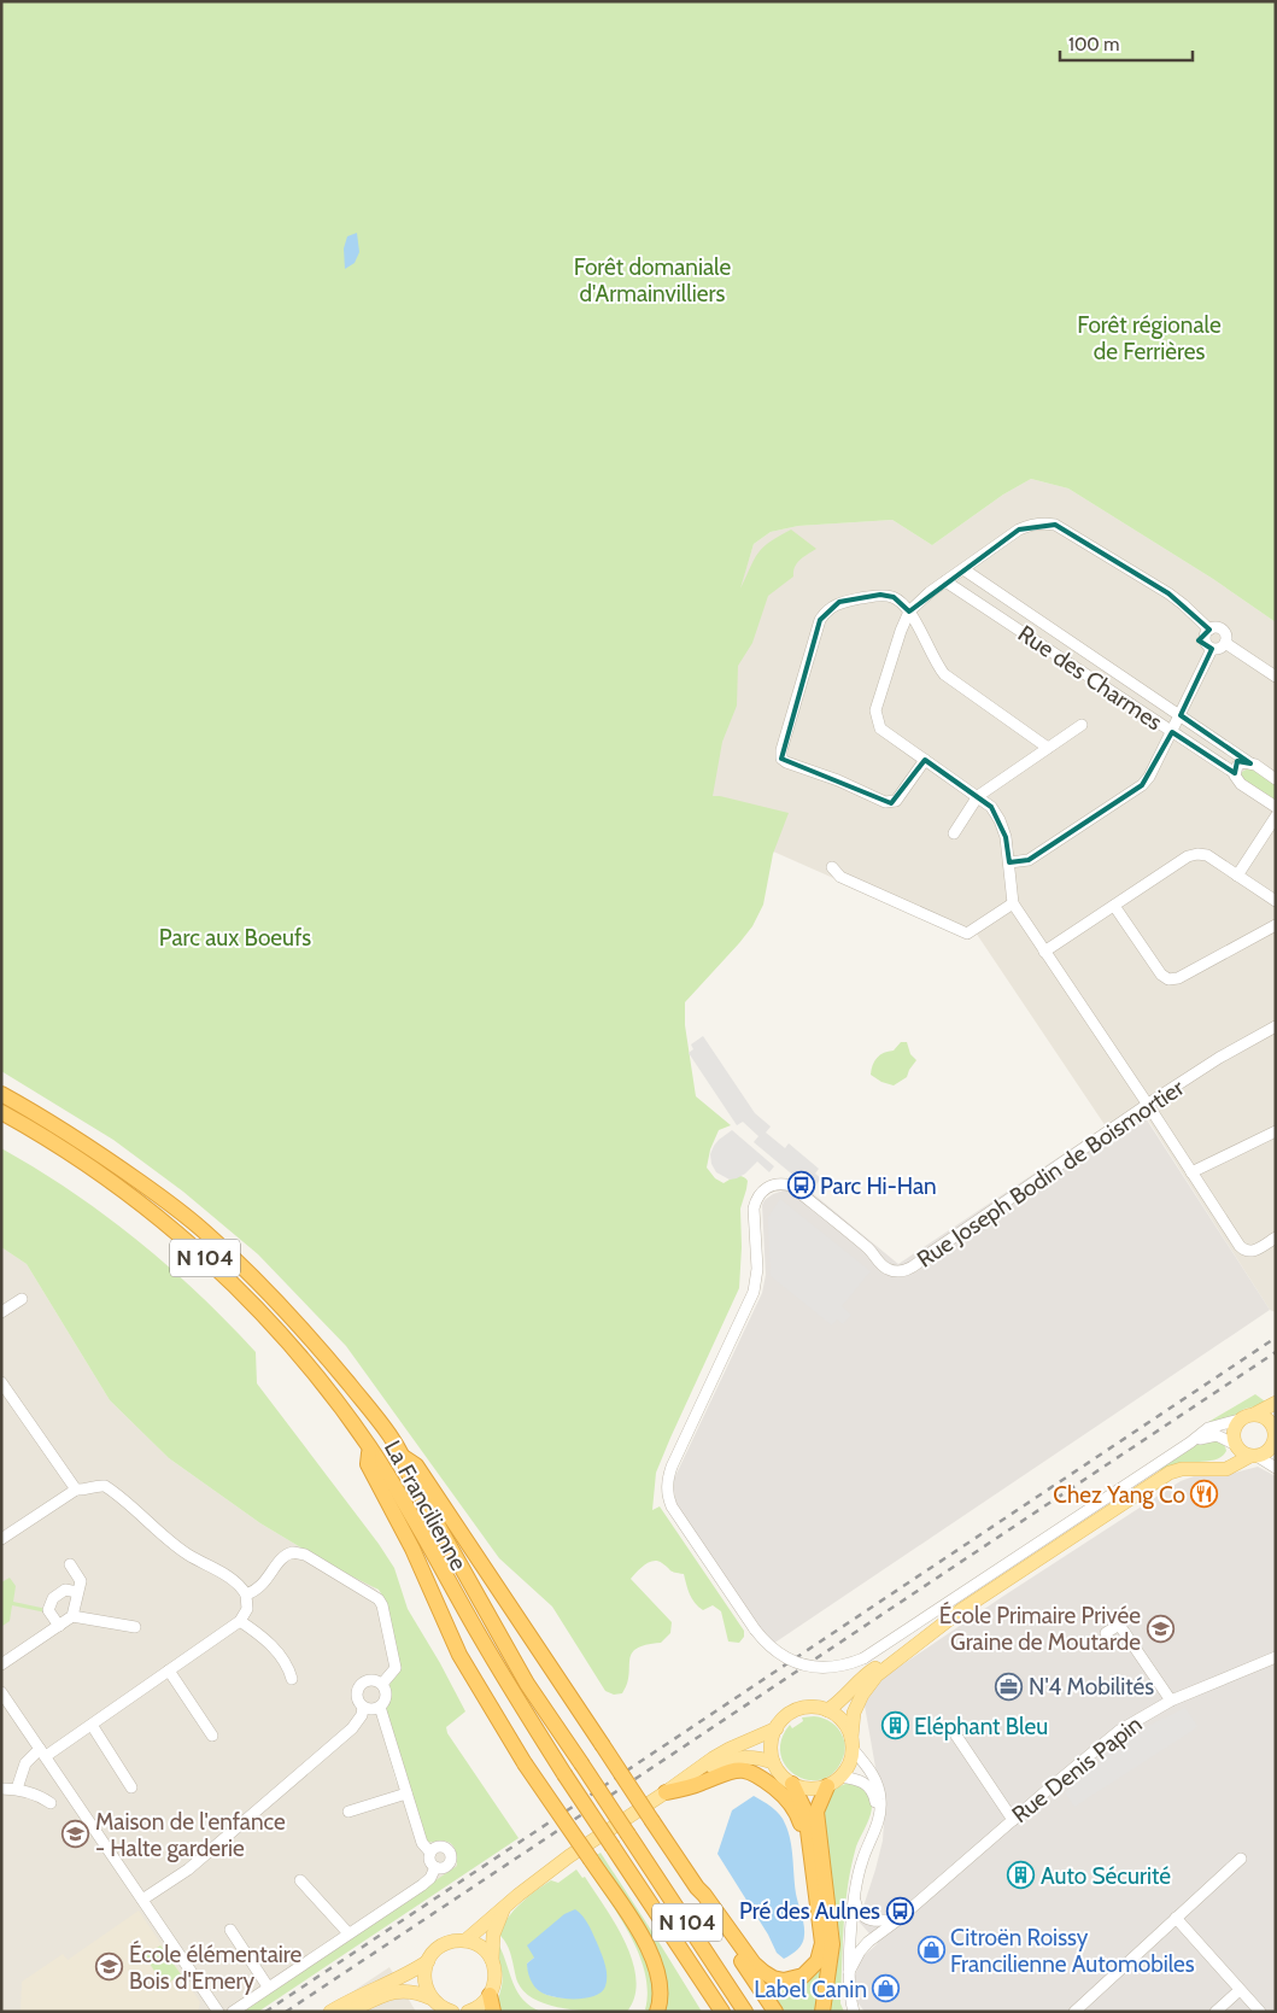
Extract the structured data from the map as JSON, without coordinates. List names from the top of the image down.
{
  "streets": {
    "highway": ["N 104", "La Francilienne"],
    "street": ["Rue des Charmes", "Rue Joseph Bodin de Boismortier", "Rue Denis Papin"]
  },
  "parks": ["Forêt domaniale d'Armainvilliers", "Forêt régionale de Ferrières", "Parc aux Boeufs"],
  "places": {
    "bus stop": ["Parc Hi-Han", "Pré des Aulnes"],
    "restaurant": ["Chez Yang Co"],
    "school or university": ["École Primaire Privée Graine de Moutarde", "Maison de l'enfance - Halte garderie", "École élémentaire Bois d'Emery"],
    "office": ["N'4 Mobilités"],
    "building": ["Eléphant Bleu", "Auto Sécurité"],
    "shop": ["Citroën Roissy Francilienne Automobiles", "Label Canin"]
  },
  "scale_bar": "100 m"
}
